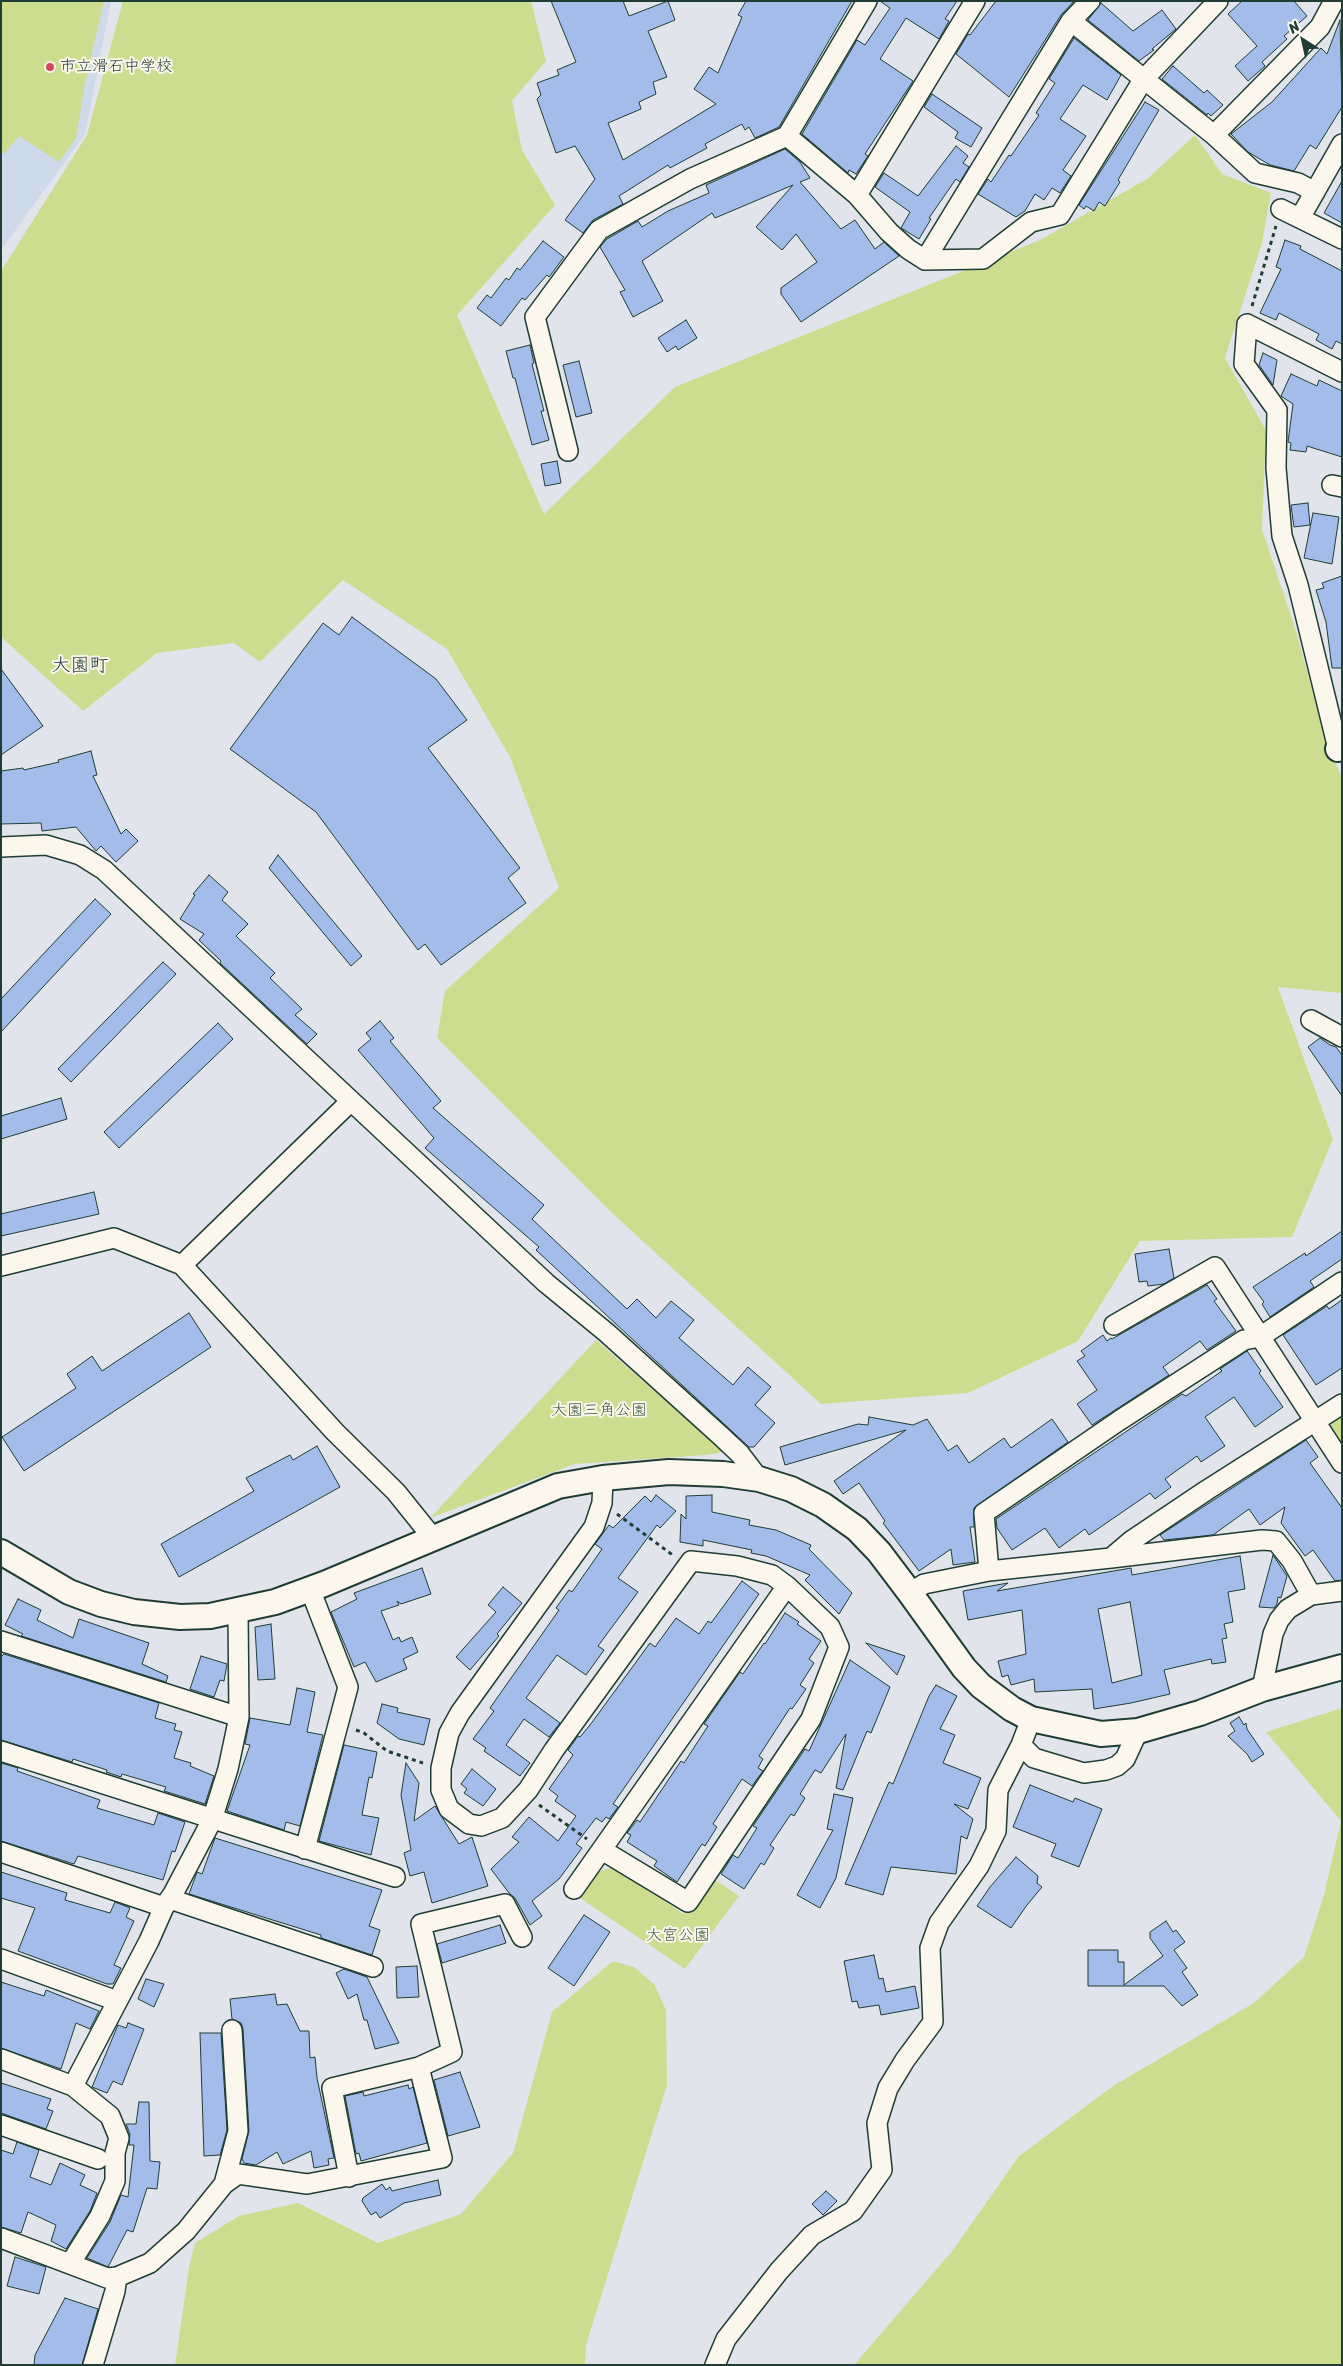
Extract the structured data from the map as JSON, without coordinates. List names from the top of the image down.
{
  "districts": ["大園町"],
  "parks": ["大園三角公園", "大宮公園"],
  "places": ["市立滑石中学校"],
  "north": "top left"
}
